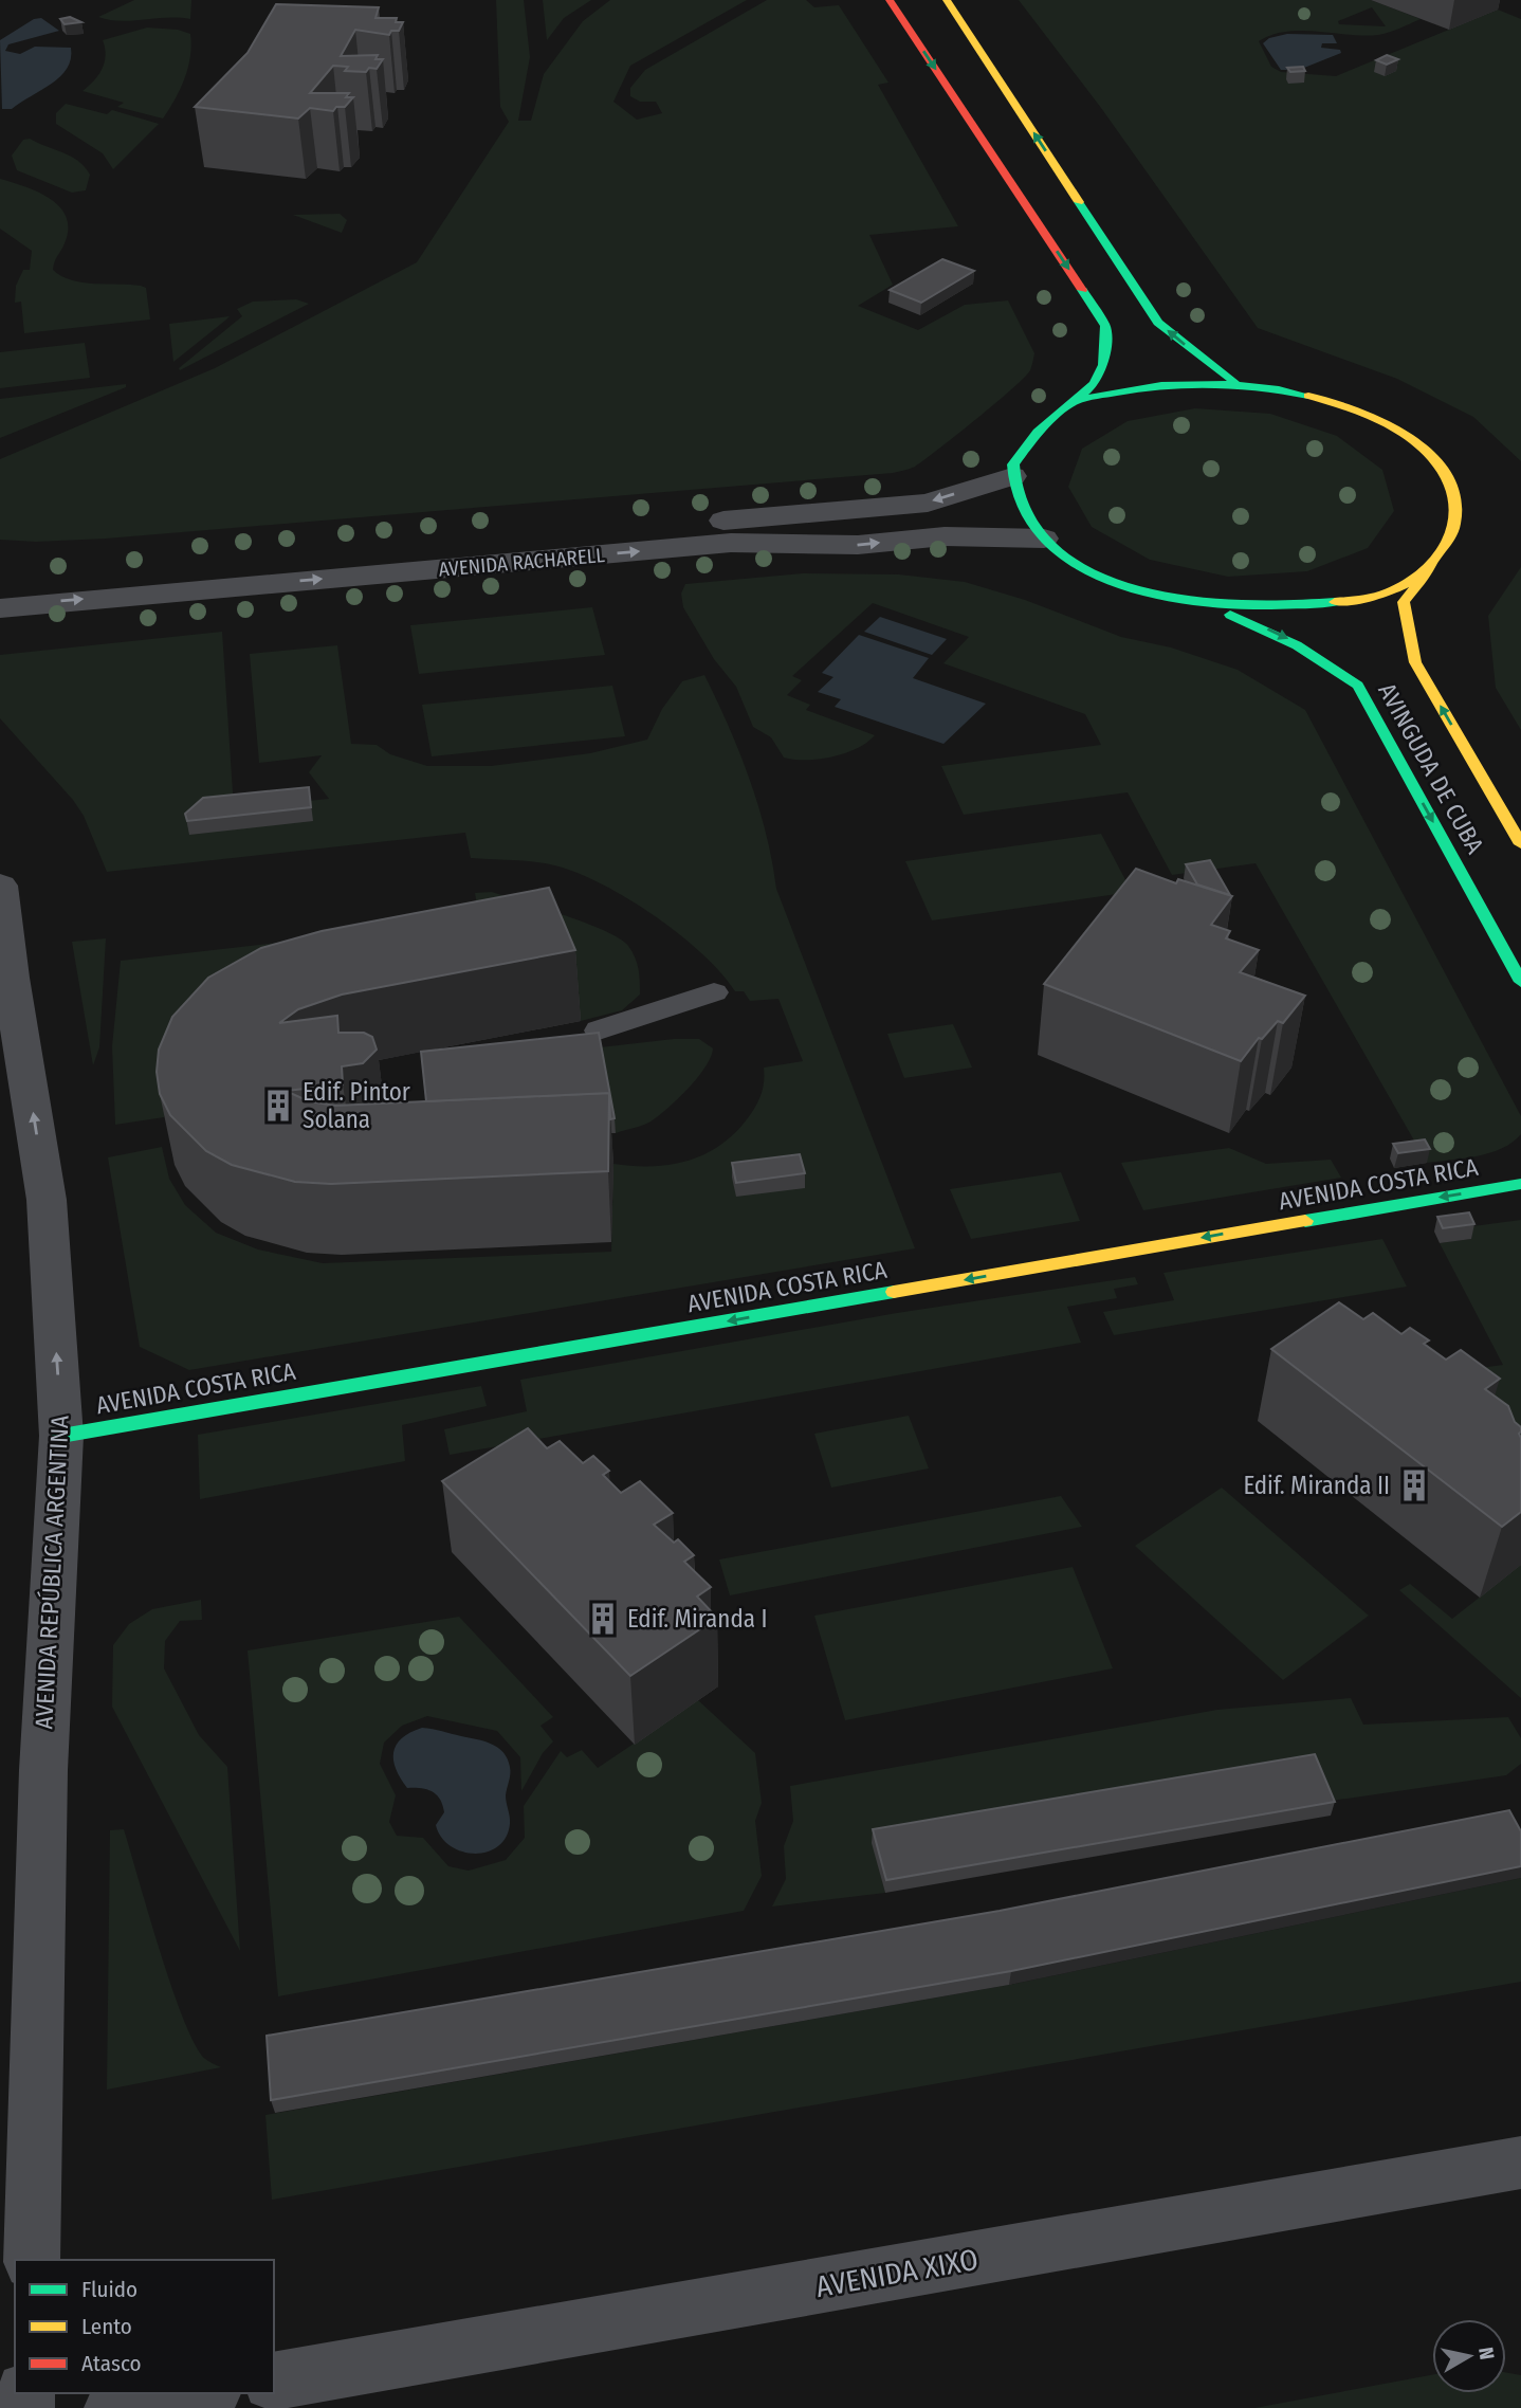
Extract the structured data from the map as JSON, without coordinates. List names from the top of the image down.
{
  "streets": {
    "main road": ["AVINGUDA DE CUBA", "AVENIDA COSTA RICA"],
    "street": ["AVENIDA RACHARELL", "AVENIDA REPÚBLICA ARGENTINA", "AVENIDA XIXO"]
  },
  "crossings": [
    ["AVENIDA COSTA RICA", "AVENIDA REPÚBLICA ARGENTINA"]
  ],
  "one_way": ["AVENIDA COSTA RICA", "AVENIDA REPÚBLICA ARGENTINA"],
  "places": {
    "building": ["Edif. Pintor Solana", "Edif. Miranda II", "Edif. Miranda I"]
  },
  "legend": ["Fluido", "Lento", "Atasco"],
  "north": "right"
}
